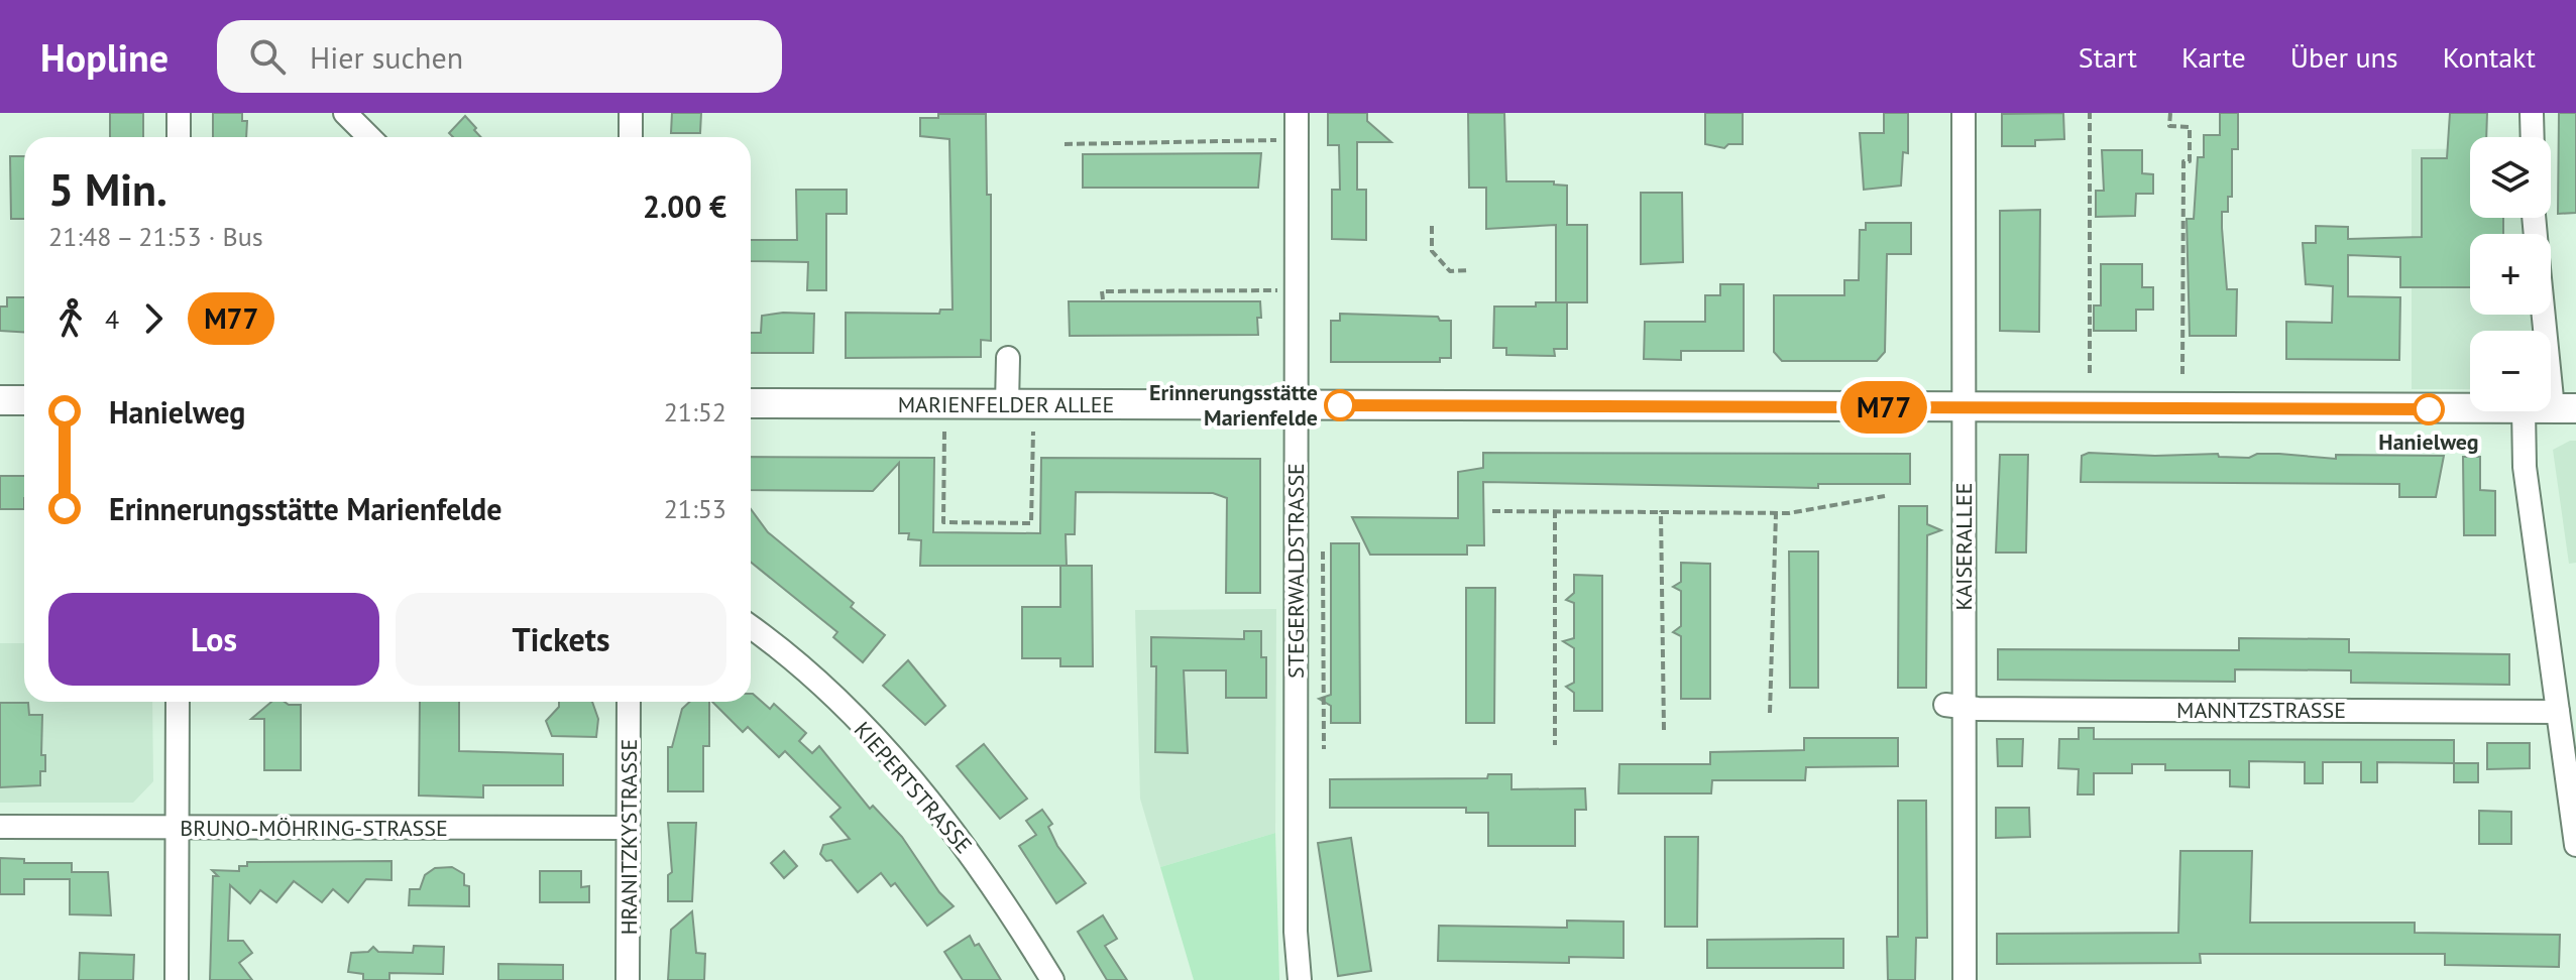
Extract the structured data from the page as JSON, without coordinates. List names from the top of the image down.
{
  "streets": {
    "main road": ["MARIENFELDER ALLEE"],
    "street": [
      "KAISERALLEE",
      "STEGERWALDSTRASSE",
      "MANNTZSTRASSE",
      "KIEPERTSTRASSE",
      "BRUNO-MÖHRING-STRASSE",
      "HRANITZKYSTRASSE"
    ]
  },
  "crossings": [
    ["MARIENFELDER ALLEE", "KAISERALLEE"],
    ["MARIENFELDER ALLEE", "STEGERWALDSTRASSE"],
    ["KAISERALLEE", "MANNTZSTRASSE"],
    ["BRUNO-MÖHRING-STRASSE", "HRANITZKYSTRASSE"]
  ],
  "places": ["Erinnerungsstätte Marienfelde", "Hanielweg"],
  "lines": ["bus line M77"],
  "page": {
    "header": "Hopline",
    "search": "Hier suchen",
    "nav": [
      "Start",
      "Karte",
      "Über uns",
      "Kontakt"
    ],
    "on_map": "M77",
    "map_buttons": ["+", "−"],
    "heading": ["5 Min.", "21:48 – 21:53 · Bus", "2.00 €"],
    "legs": ["4", "M77"],
    "list": [
      {
        "name": "Hanielweg",
        "value": "21:52"
      },
      {
        "name": "Erinnerungsstätte Marienfelde",
        "value": "21:53"
      }
    ],
    "buttons": ["Los", "Tickets"]
  }
}
